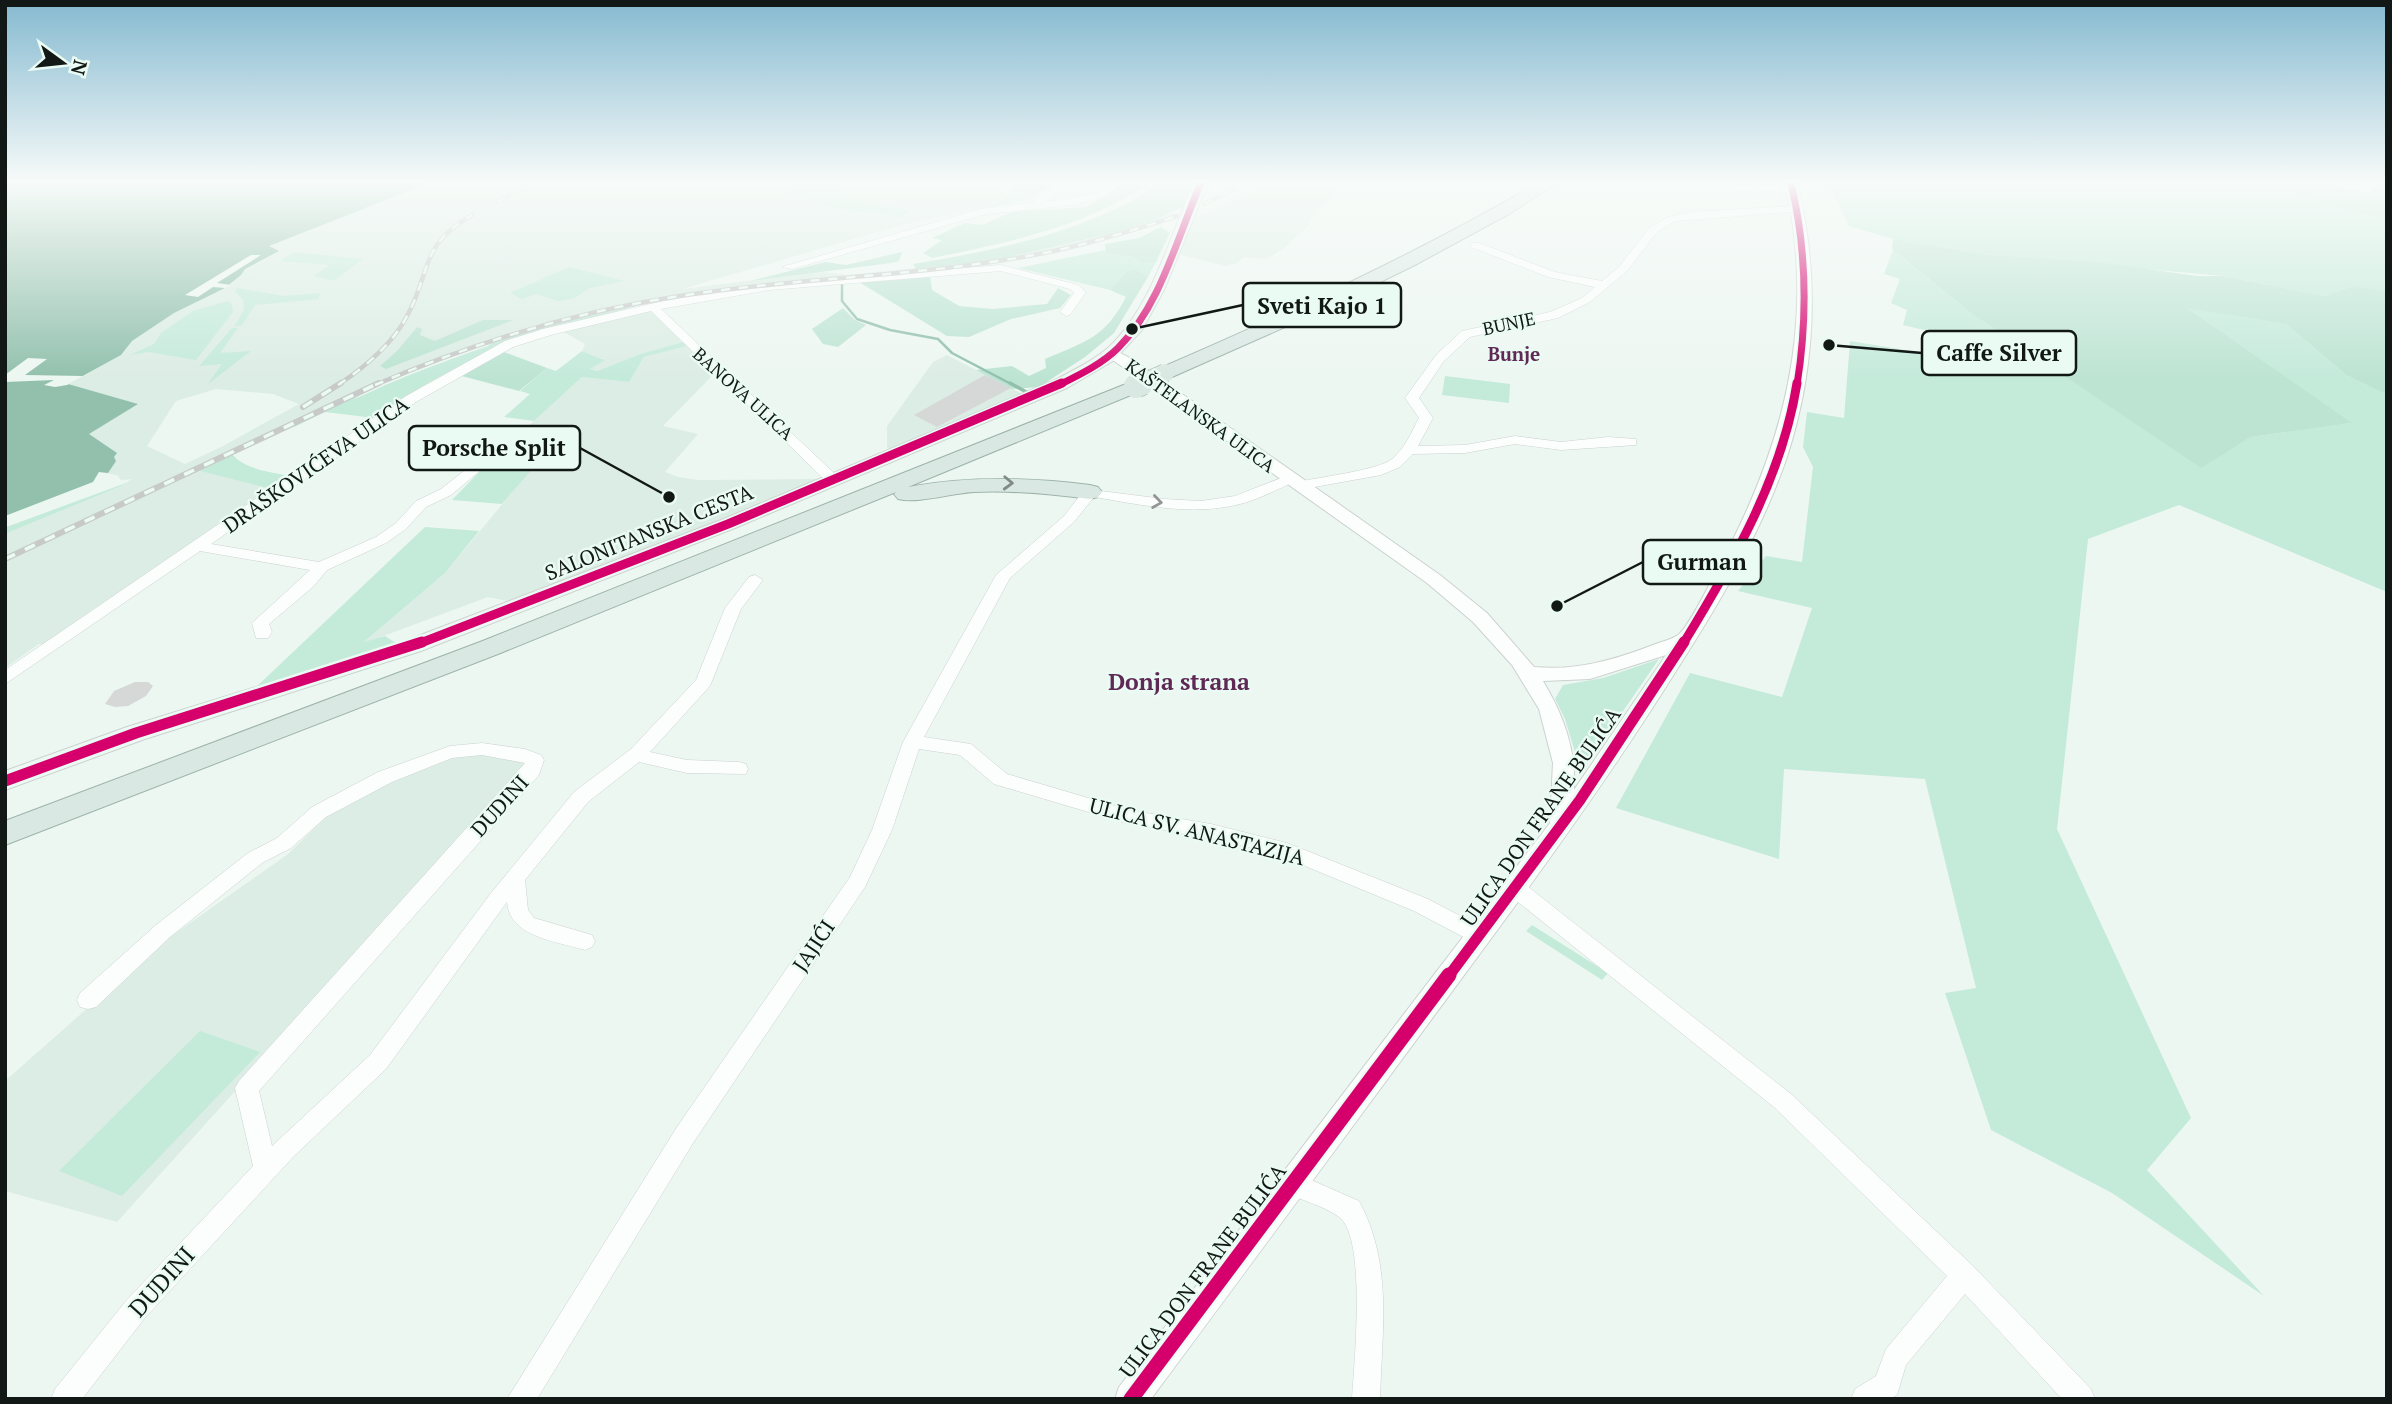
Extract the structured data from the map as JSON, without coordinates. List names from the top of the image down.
{
  "streets": {
    "main road": ["SALONITANSKA CESTA"],
    "street": [
      "BUNJE",
      "BANOVA ULICA",
      "KAŠTELANSKA ULICA",
      "DRAŠKOVIĆEVA ULICA",
      "DUDINI",
      "ULICA DON FRANE BULIĆA",
      "ULICA SV. ANASTAZIJA",
      "JAJIĆI"
    ]
  },
  "crossings": [
    ["BUNJE", "KAŠTELANSKA ULICA"],
    ["BANOVA ULICA", "DRAŠKOVIĆEVA ULICA"],
    ["BANOVA ULICA", "SALONITANSKA CESTA"],
    ["KAŠTELANSKA ULICA", "SALONITANSKA CESTA"],
    ["KAŠTELANSKA ULICA", "ULICA DON FRANE BULIĆA"],
    ["KAŠTELANSKA ULICA", "JAJIĆI"],
    ["ULICA DON FRANE BULIĆA", "ULICA SV. ANASTAZIJA"],
    ["ULICA SV. ANASTAZIJA", "JAJIĆI"]
  ],
  "districts": ["Bunje", "Donja strana"],
  "places": [
    "Sveti Kajo 1",
    "Caffe Silver",
    "Porsche Split",
    "Gurman"
  ],
  "north": "right"
}
